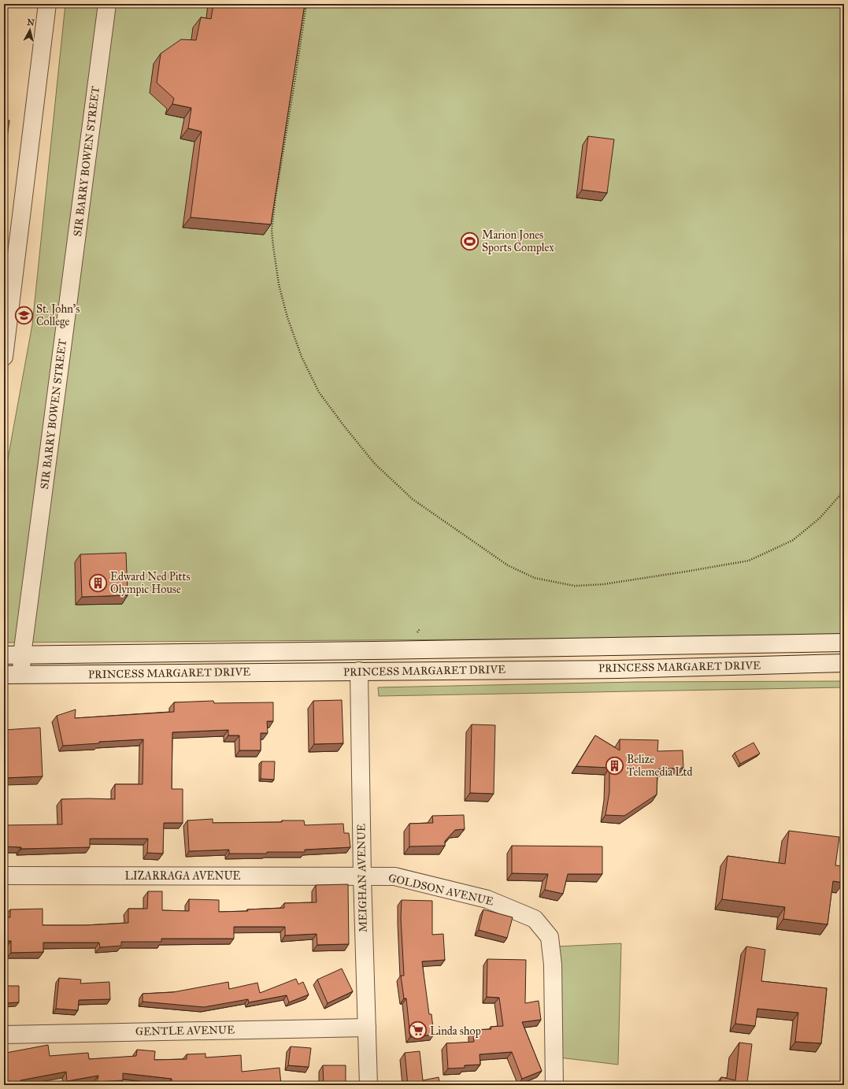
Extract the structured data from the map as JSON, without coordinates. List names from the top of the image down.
{
  "streets": {
    "street": [
      "SIR BARRY BOWEN STREET",
      "PRINCESS MARGARET DRIVE",
      "LIZARRAGA AVENUE",
      "MEIGHAN AVENUE",
      "GOLDSON AVENUE",
      "GENTLE AVENUE"
    ]
  },
  "crossings": [
    ["SIR BARRY BOWEN STREET", "PRINCESS MARGARET DRIVE"],
    ["PRINCESS MARGARET DRIVE", "MEIGHAN AVENUE"],
    ["LIZARRAGA AVENUE", "MEIGHAN AVENUE"],
    ["LIZARRAGA AVENUE", "GOLDSON AVENUE"],
    ["MEIGHAN AVENUE", "GOLDSON AVENUE"],
    ["MEIGHAN AVENUE", "GENTLE AVENUE"]
  ],
  "places": {
    "sports": ["Marion Jones Sports Complex"],
    "school or university": ["St. John's College"],
    "building": ["Edward Ned Pitts Olympic House", "Belize Telemedia Ltd"],
    "supermarket": ["Linda shop"]
  },
  "north": "top"
}
